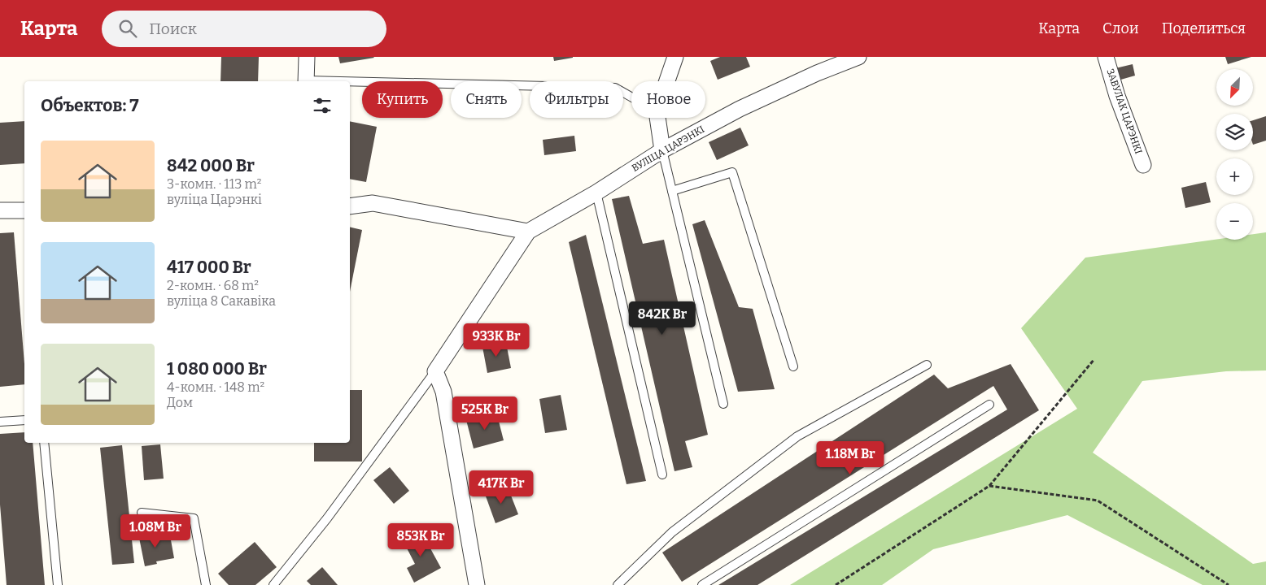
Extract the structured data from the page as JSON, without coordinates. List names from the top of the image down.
{
  "streets": {
    "street": ["ЗАВУЛАК ЦАРЭНКІ", "ВУЛІЦА ЦАРЭНКІ"]
  },
  "north": "bottom left",
  "page": {
    "header": "Карта",
    "search": "Поиск",
    "nav": ["Карта", "Слои", "Поделиться"],
    "map_buttons": ["+", "−"],
    "chip": [
      "Купить",
      "Снять",
      "Фильтры",
      "Новое"
    ],
    "heading": "Объектов: 7",
    "list": [
      {
        "name": "842 000 Br",
        "note": "3-комн. · 113 m² · вуліца Царэнкі"
      },
      {
        "name": "417 000 Br",
        "note": "2-комн. · 68 m² · вуліца 8 Сакавіка"
      },
      {
        "name": "1 080 000 Br",
        "note": "4-комн. · 148 m² · Дом"
      }
    ],
    "price": [
      "842K Br",
      "933K Br",
      "525K Br",
      "1.18M Br",
      "417K Br",
      "1.08M Br",
      "853K Br"
    ]
  }
}
